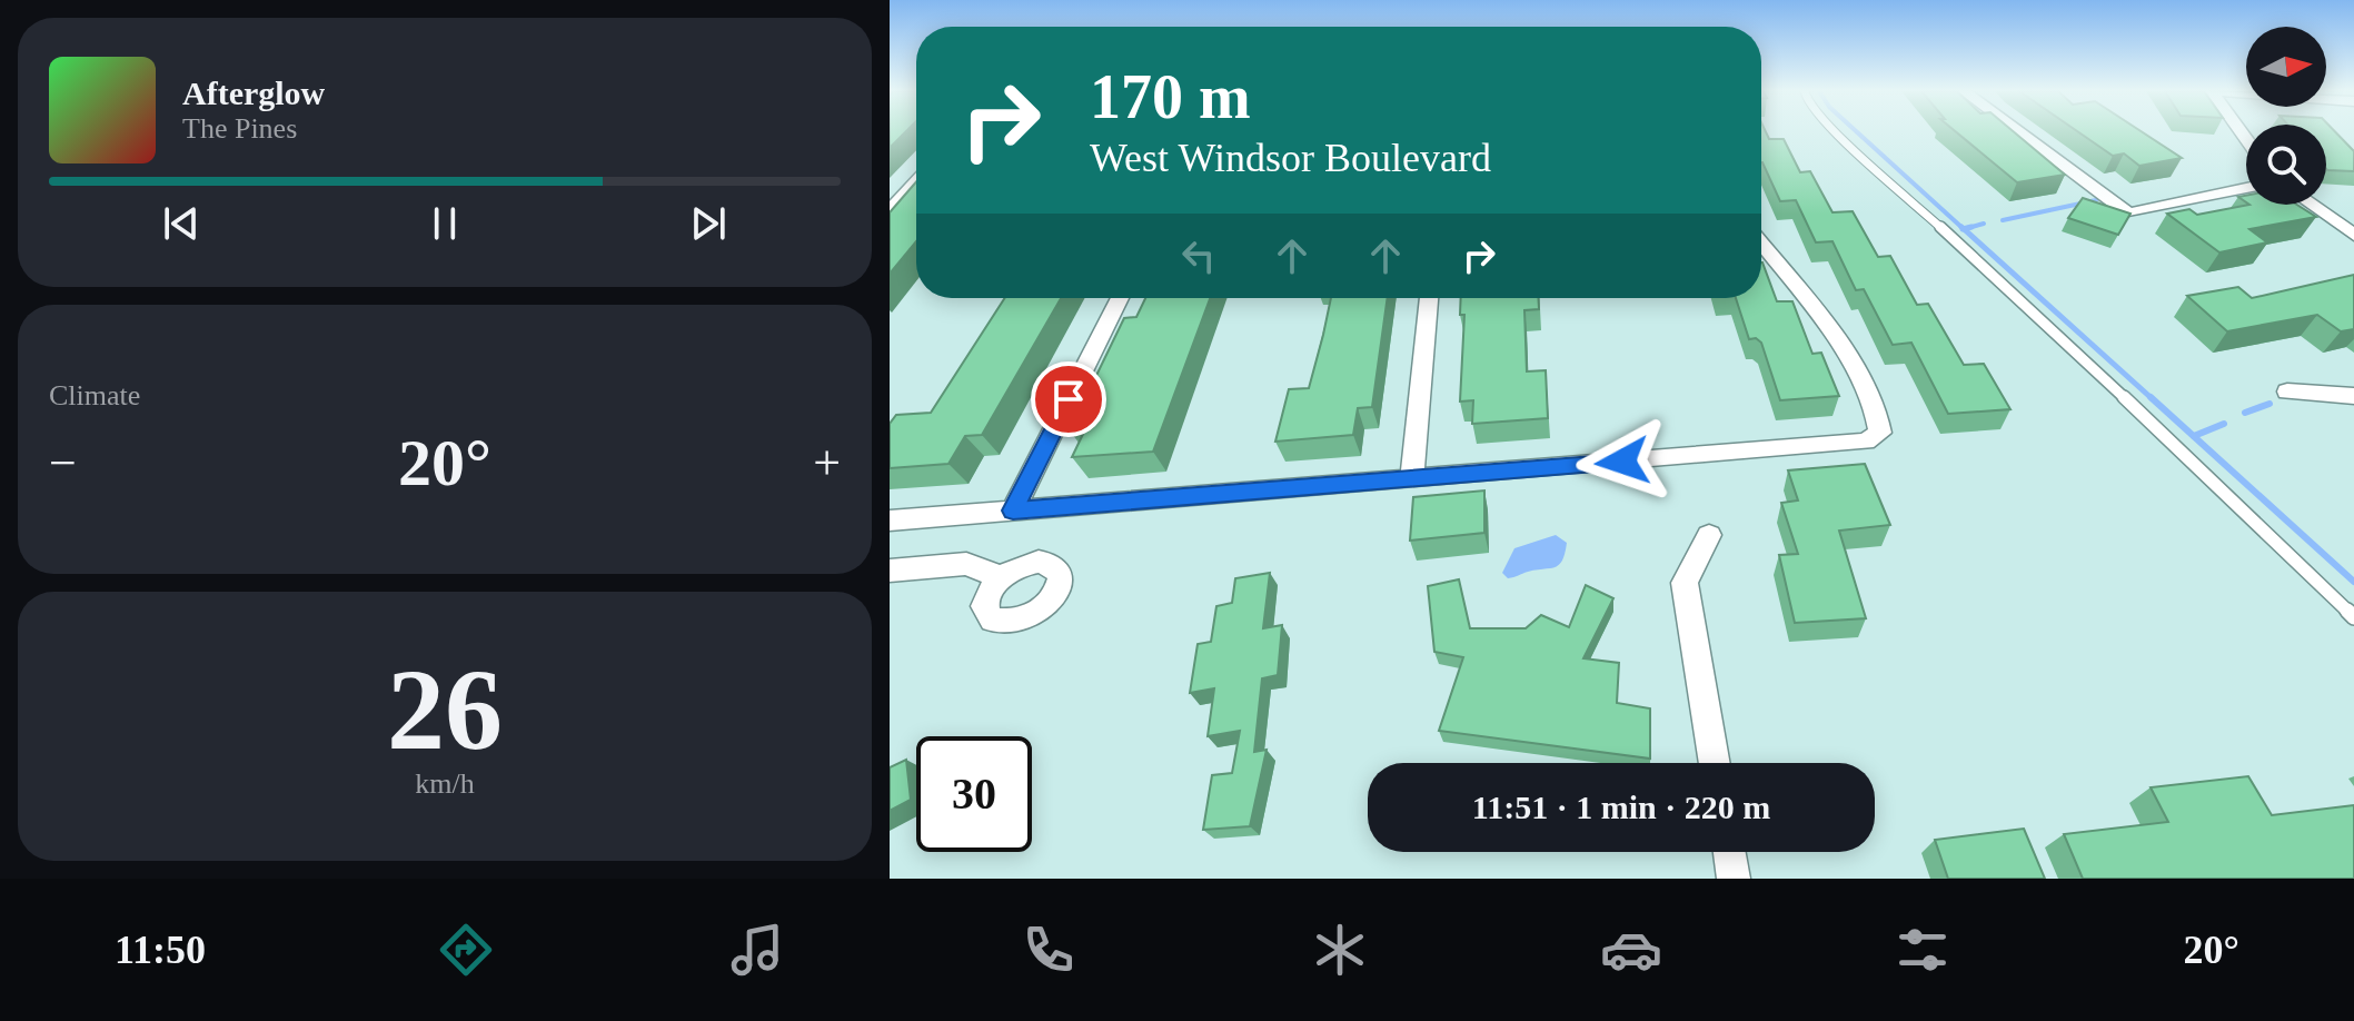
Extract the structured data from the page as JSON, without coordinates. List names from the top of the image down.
{
  "north": "right",
  "page": {
    "turn": ["170 m", "West Windsor Boulevard"],
    "song": ["Afterglow", "The Pines"],
    "tile": [
      "Climate",
      ["26", "km/h"]
    ],
    "heat": ["−", "20°", "+"],
    "limit": "30",
    "trip": "11:51 · 1 min · 220 m",
    "tabs": ["11:50", "20°"]
  }
}
